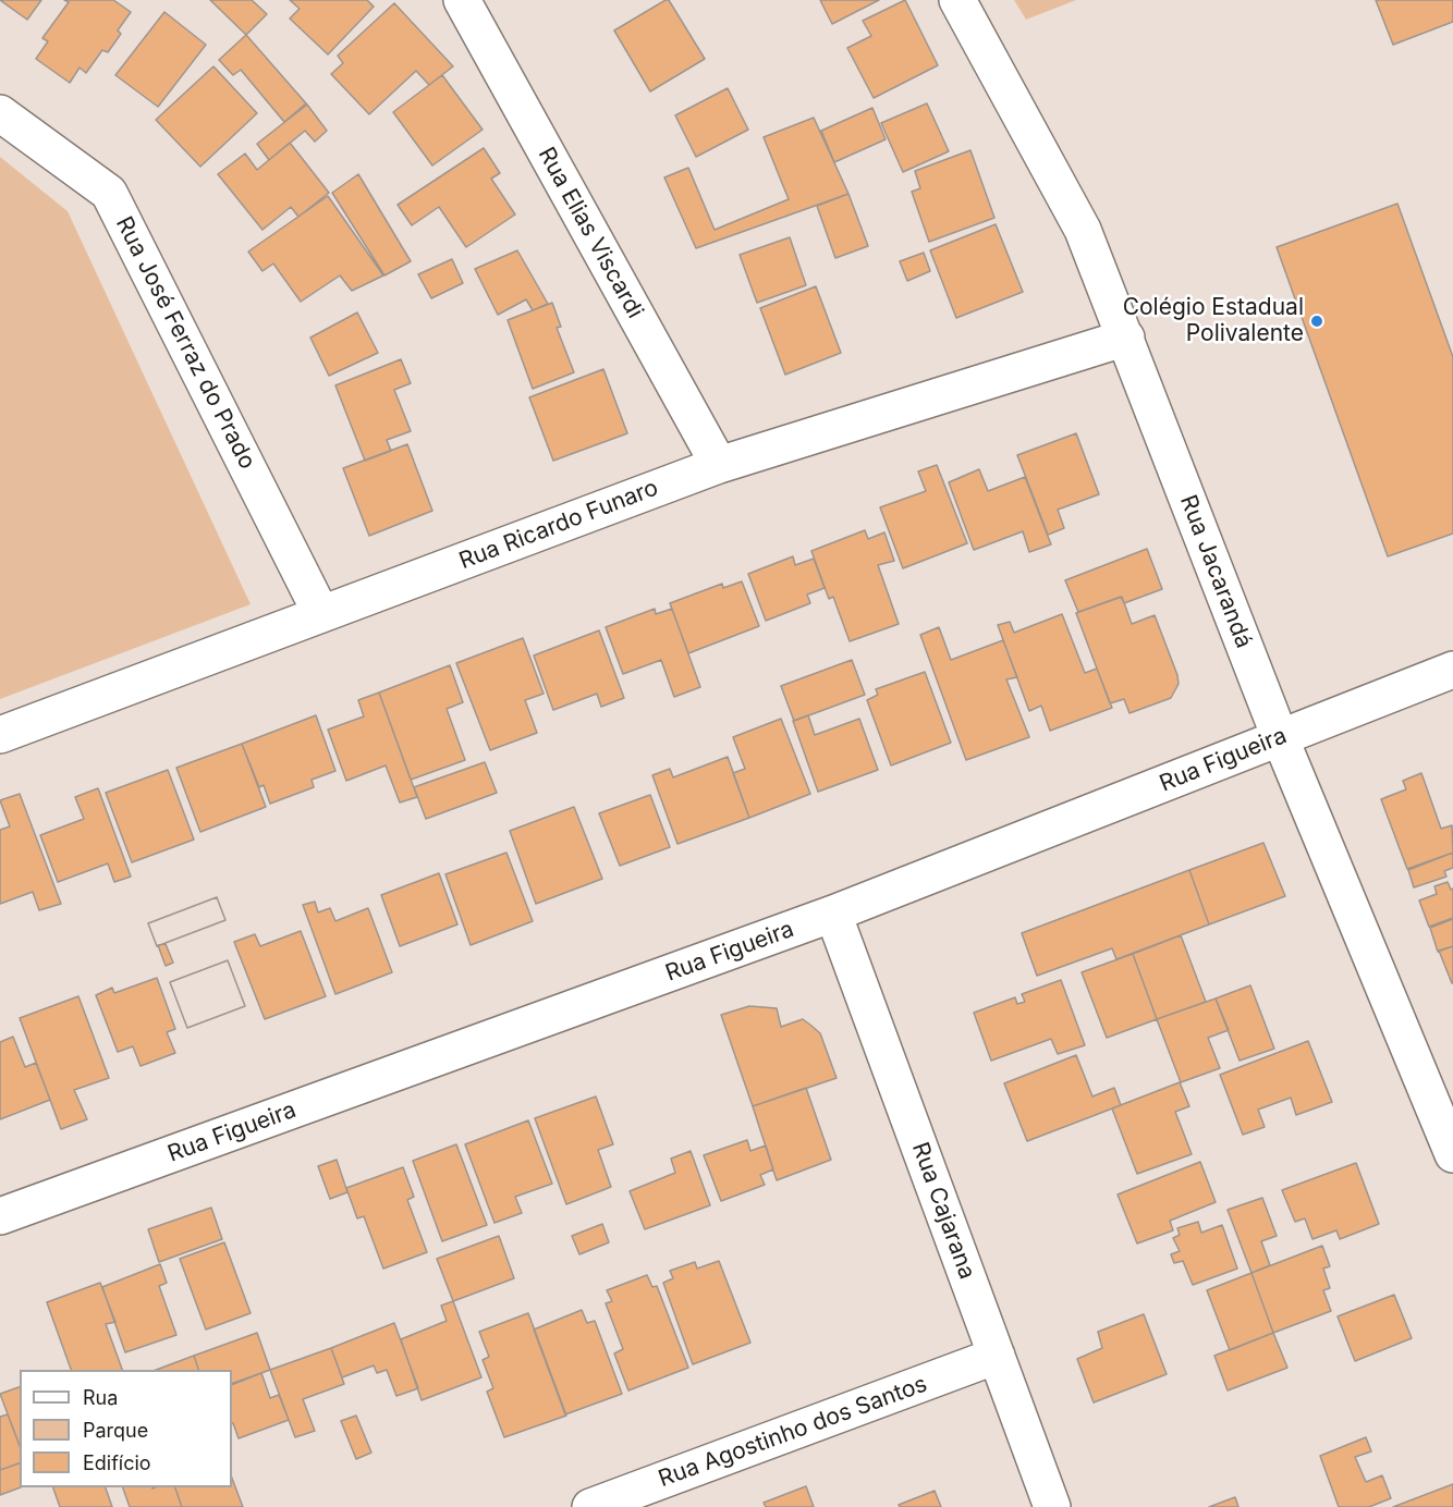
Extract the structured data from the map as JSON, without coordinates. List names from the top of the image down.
{
  "streets": {
    "street": [
      "Rua Elias Viscardi",
      "Rua José Ferraz do Prado",
      "Rua Ricardo Funaro",
      "Rua Jacarandá",
      "Rua Figueira",
      "Rua Cajarana",
      "Rua Agostinho dos Santos"
    ]
  },
  "crossings": [
    ["Rua Elias Viscardi", "Rua Ricardo Funaro"],
    ["Rua José Ferraz do Prado", "Rua Ricardo Funaro"],
    ["Rua Ricardo Funaro", "Rua Jacarandá"],
    ["Rua Jacarandá", "Rua Figueira"],
    ["Rua Figueira", "Rua Cajarana"],
    ["Rua Cajarana", "Rua Agostinho dos Santos"]
  ],
  "places": ["Colégio Estadual Polivalente"],
  "legend": ["Rua", "Parque", "Edifício"]
}
